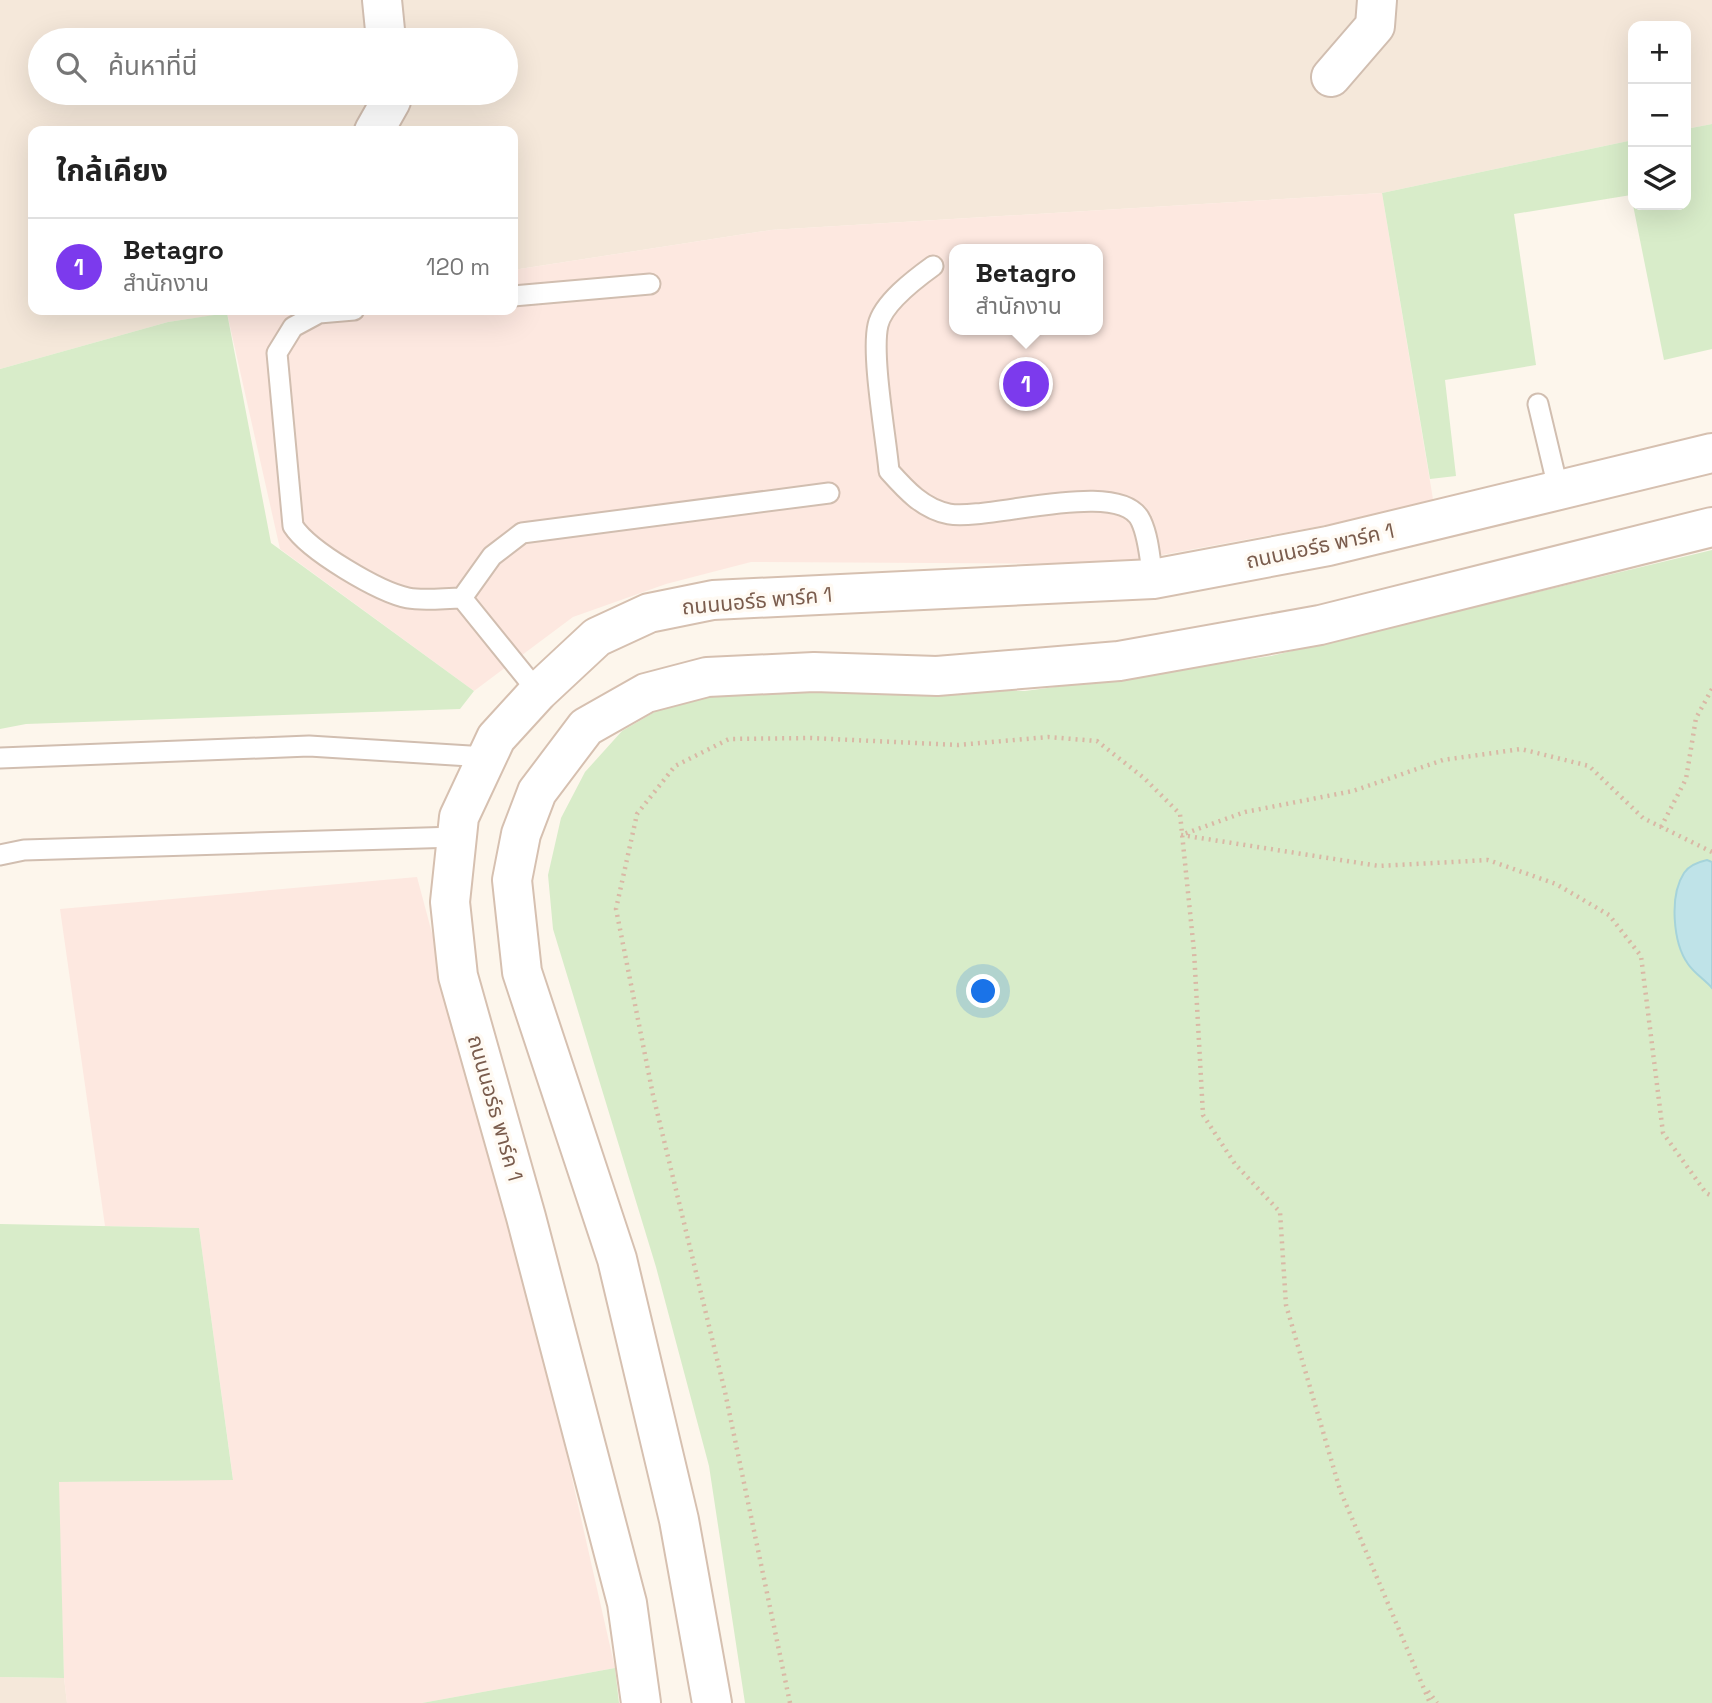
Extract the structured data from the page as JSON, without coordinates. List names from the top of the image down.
{
  "streets": {
    "main road": ["ถนนนอร์ธ พาร์ค 1"]
  },
  "page": {
    "map_buttons": ["+", "−"],
    "search": "ค้นหาที่นี่",
    "heading": "ใกล้เคียง",
    "list": [
      {
        "mark": "1",
        "name": "Betagro",
        "note": "สำนักงาน",
        "value": "120 m"
      }
    ],
    "popup": ["Betagro", "สำนักงาน"],
    "pins": "1"
  }
}
